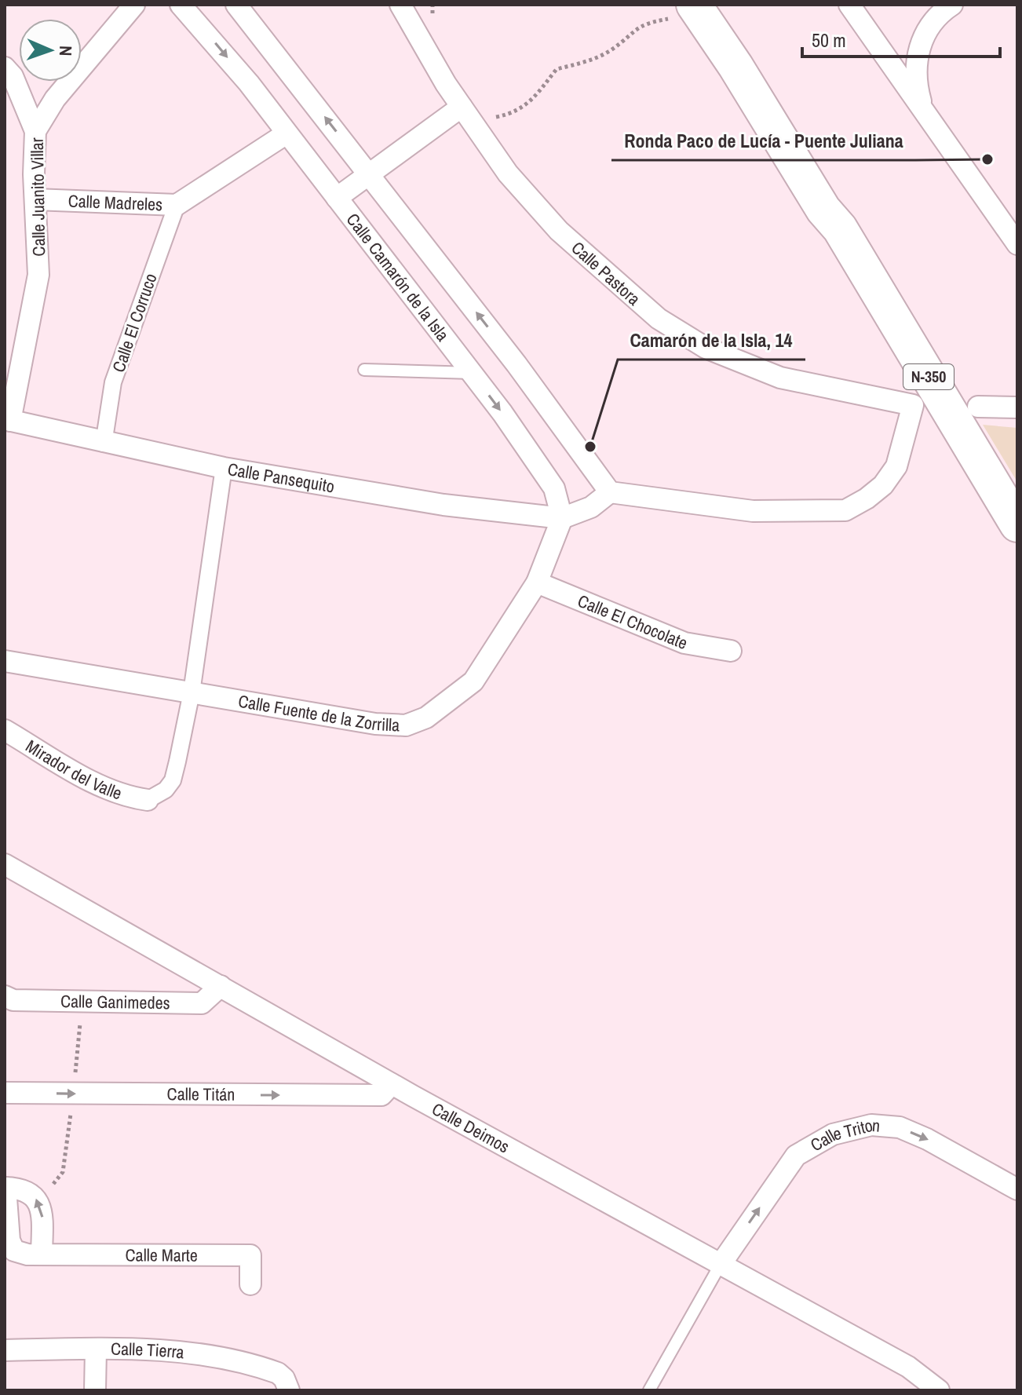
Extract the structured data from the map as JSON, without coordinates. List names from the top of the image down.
{
  "streets": {
    "highway": ["N-350"],
    "street": [
      "Calle Juanito Villar",
      "Calle Madreles",
      "Calle Pastora",
      "Calle Camarón de la Isla",
      "Calle El Corruco",
      "Calle Pansequito",
      "Calle El Chocolate",
      "Calle Fuente de la Zorrilla",
      "Mirador del Valle",
      "Calle Ganimedes",
      "Calle Titán",
      "Calle Deimos",
      "Calle Triton",
      "Calle Marte",
      "Calle Tierra"
    ]
  },
  "crossings": [
    ["Calle Juanito Villar", "Calle Madreles"],
    ["Calle Juanito Villar", "Calle Pansequito"],
    ["Calle Madreles", "Calle Camarón de la Isla"],
    ["Calle Madreles", "Calle El Corruco"],
    ["Calle Camarón de la Isla", "Calle Pansequito"],
    ["Calle Camarón de la Isla", "Calle Fuente de la Zorrilla"],
    ["Calle El Corruco", "Calle Pansequito"],
    ["Calle Pansequito", "Calle Fuente de la Zorrilla"],
    ["Calle El Chocolate", "Calle Fuente de la Zorrilla"],
    ["Calle Ganimedes", "Calle Deimos"],
    ["Calle Titán", "Calle Deimos"],
    ["Calle Deimos", "Calle Triton"]
  ],
  "one_way": ["Calle Titán", "Calle Triton"],
  "places": ["Ronda Paco de Lucía - Puente Juliana", "Camarón de la Isla, 14"],
  "scale_bar": "50 m",
  "north": "right"
}
